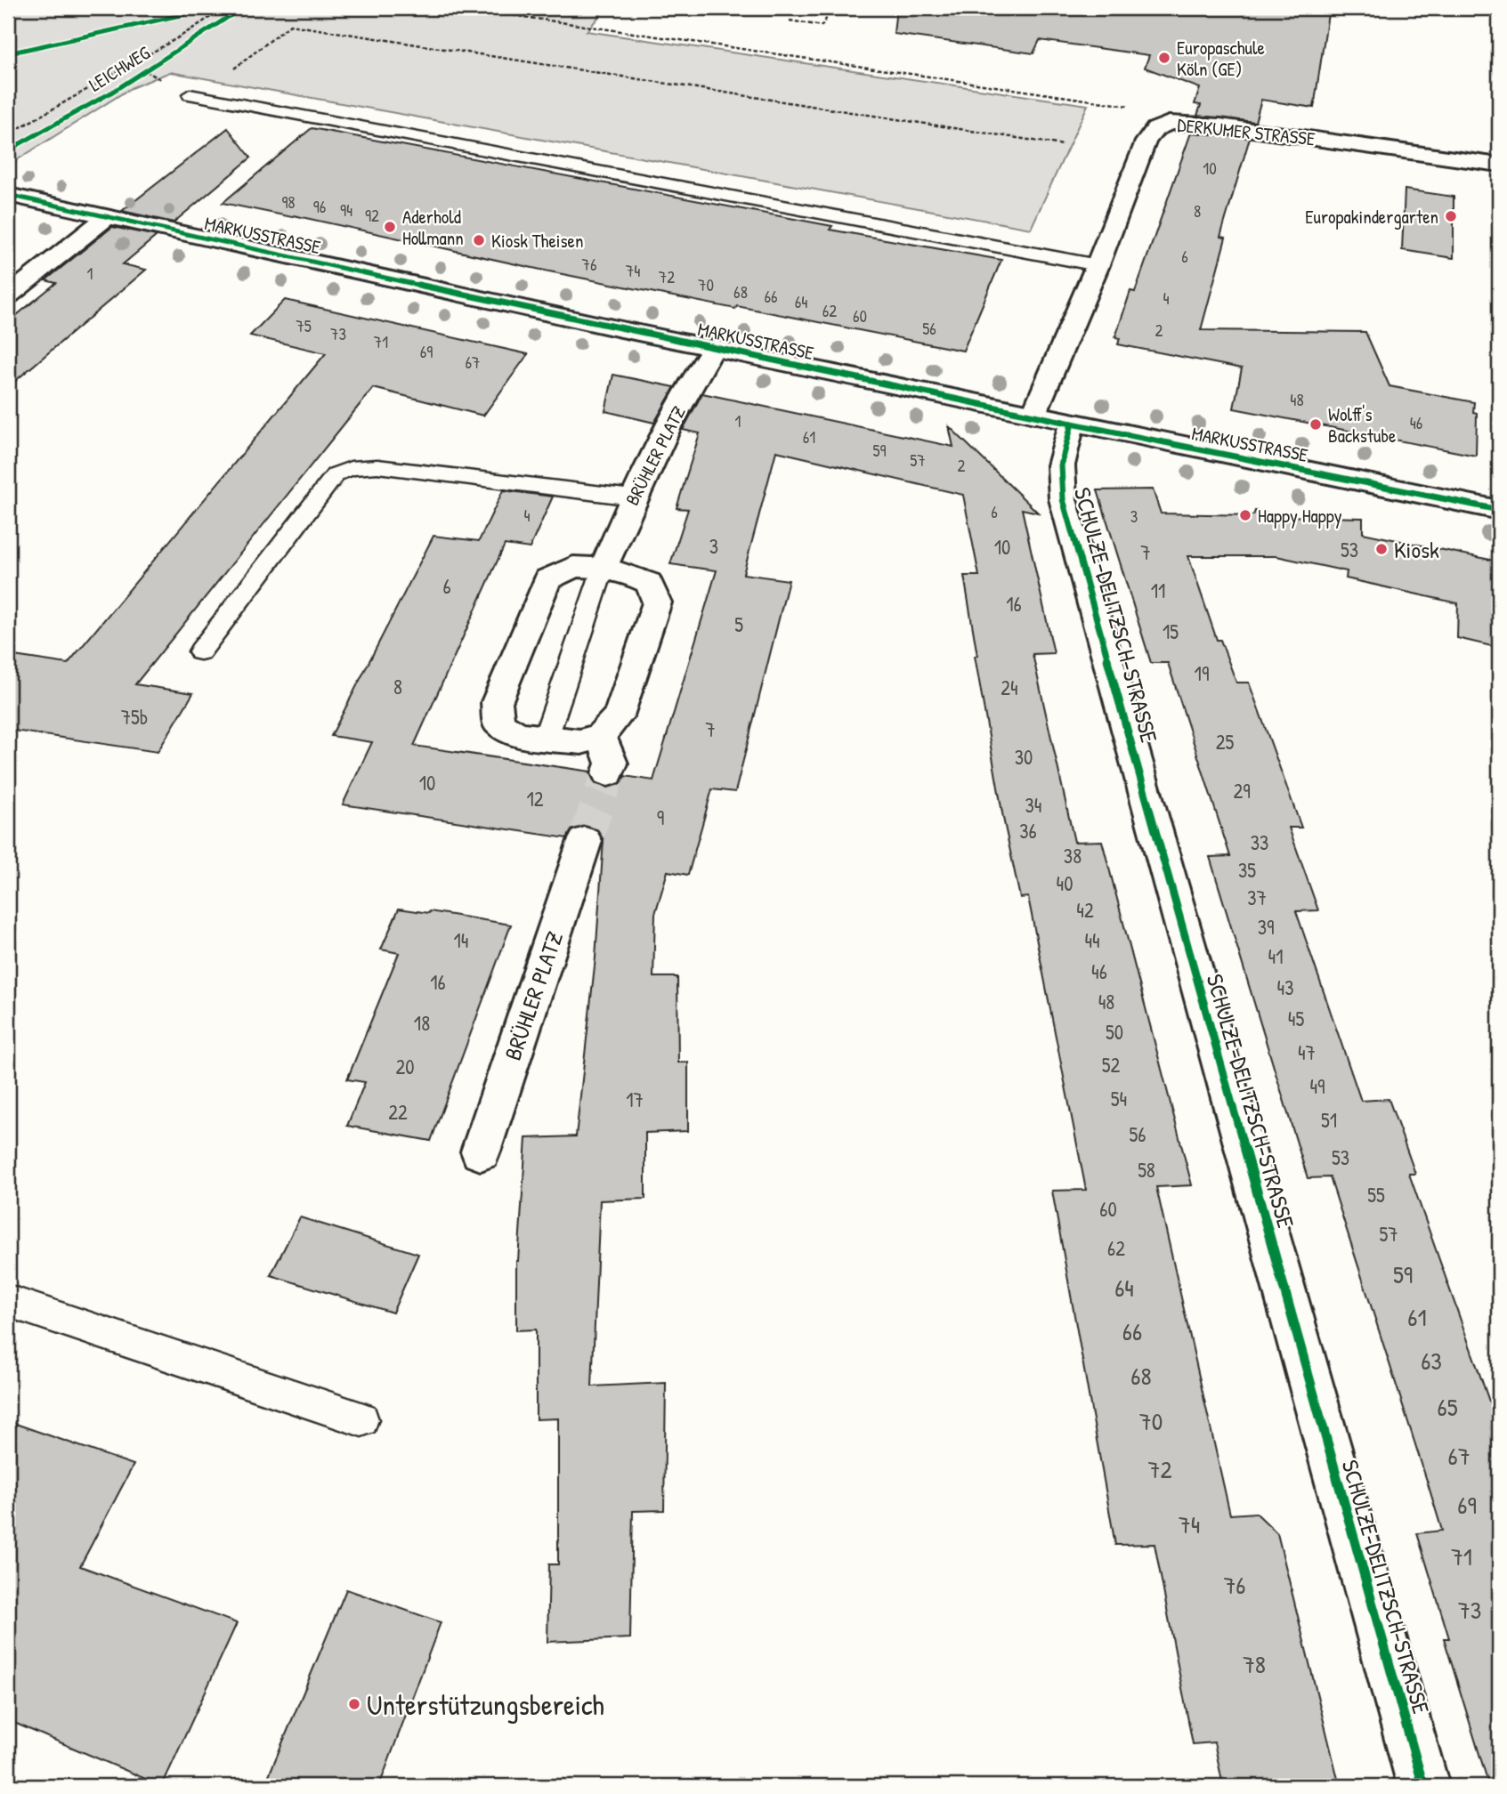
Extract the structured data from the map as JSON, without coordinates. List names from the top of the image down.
{
  "streets": {
    "street": [
      "DERKUMER STRASSE",
      "MARKUSSTRASSE",
      "BRÜHLER PLATZ",
      "SCHULZE-DELITZSCH-STRASSE"
    ],
    "cycle path": ["LEICHWEG"]
  },
  "crossings": [
    ["DERKUMER STRASSE", "MARKUSSTRASSE"],
    ["MARKUSSTRASSE", "BRÜHLER PLATZ"],
    ["MARKUSSTRASSE", "SCHULZE-DELITZSCH-STRASSE"]
  ],
  "places": [
    "Europaschule Köln (GE)",
    "Europakindergarten",
    "Aderhold Hollmann",
    "Kiosk Theisen",
    "Wolff's Backstube",
    "Happy Happy",
    "Kiosk",
    "Unterstützungsbereich"
  ],
  "house_numbers": [
    "10",
    "98",
    "96",
    "94",
    "8",
    "92",
    "6",
    "76",
    "74",
    "1",
    "72",
    "70",
    "68",
    "66",
    "4",
    "64",
    "62",
    "60",
    "75",
    "56",
    "2",
    "73",
    "71",
    "69",
    "67",
    "48",
    "1",
    "46",
    "61",
    "59",
    "57",
    "2",
    "6",
    "4",
    "3",
    "3",
    "10",
    "53",
    "7",
    "6",
    "11",
    "16",
    "5",
    "15",
    "19",
    "8",
    "24",
    "75b",
    "7",
    "25",
    "30",
    "10",
    "29",
    "12",
    "34",
    "9",
    "36",
    "33",
    "38",
    "35",
    "40",
    "37",
    "42",
    "39",
    "14",
    "44",
    "41",
    "46",
    "16",
    "43",
    "48",
    "45",
    "18",
    "50",
    "47",
    "52",
    "20",
    "49",
    "54",
    "17",
    "22",
    "51",
    "56",
    "53",
    "58",
    "55",
    "60",
    "57",
    "62",
    "59",
    "64",
    "61",
    "66",
    "63",
    "68",
    "65",
    "70",
    "67",
    "72",
    "69",
    "74",
    "71",
    "76",
    "73",
    "78"
  ]
}
